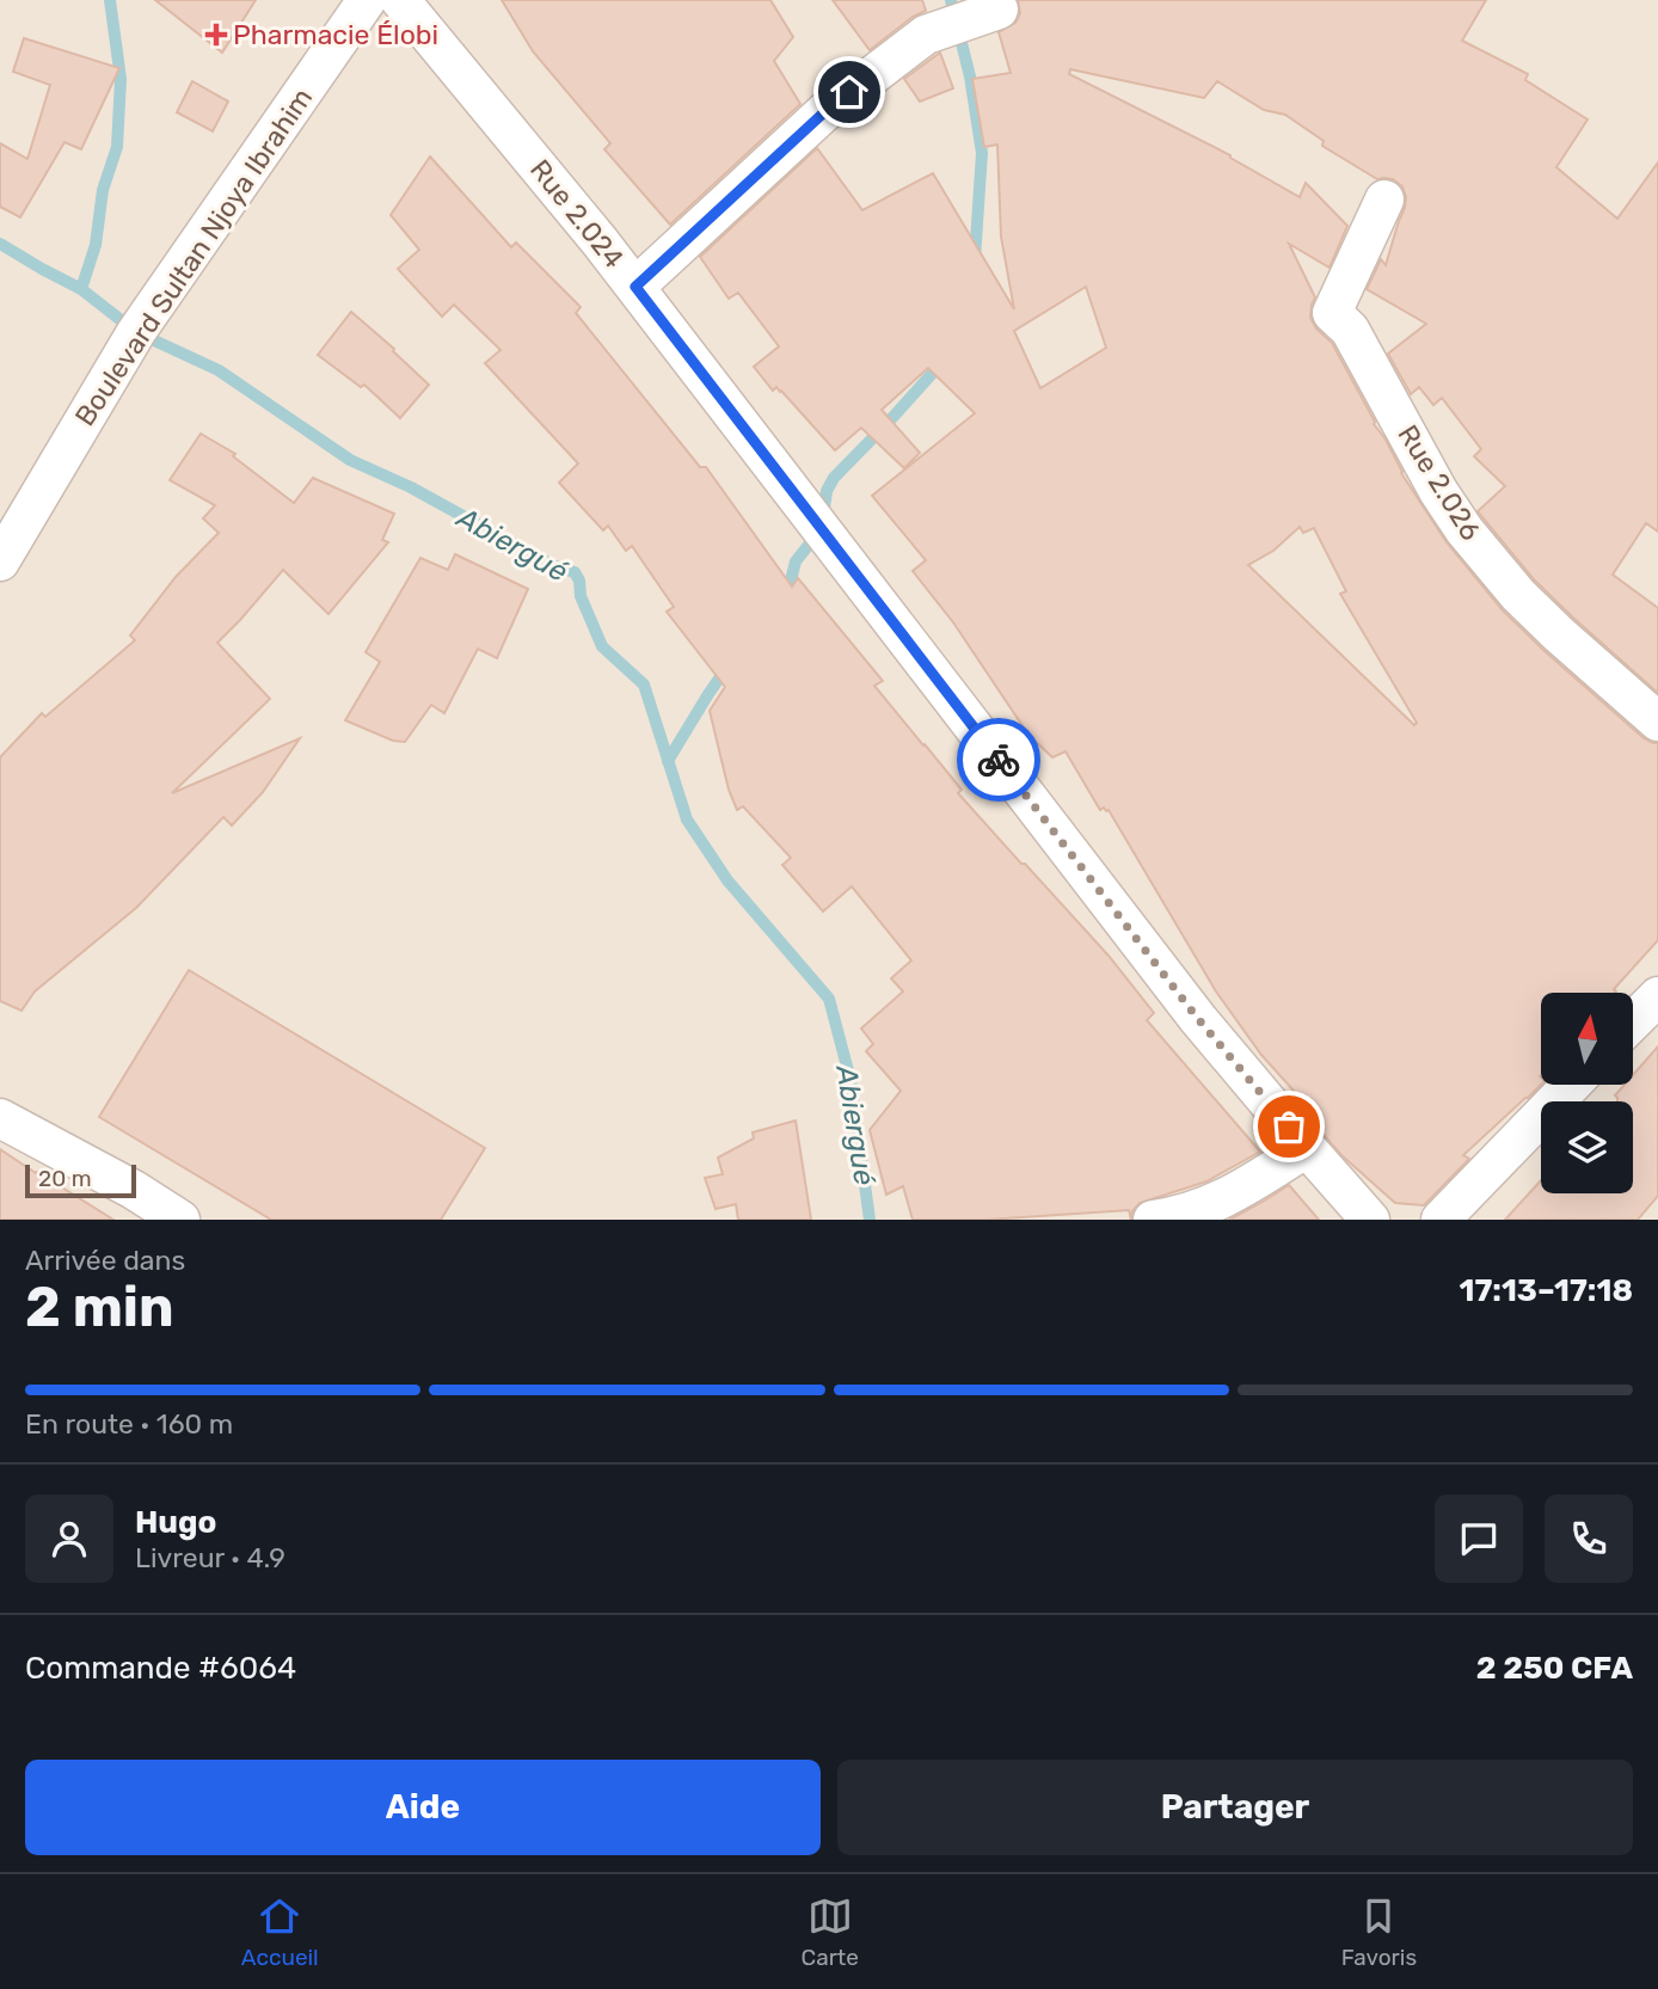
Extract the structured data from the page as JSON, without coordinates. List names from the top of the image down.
{
  "streets": {
    "street": ["Rue 2.024", "Boulevard Sultan Njoya Ibrahim", "Rue 2.026"]
  },
  "water": ["Abiergué"],
  "places": {
    "health": ["Pharmacie Élobi"]
  },
  "scale_bar": "20 m",
  "north": "top",
  "page": {
    "scale": "20 m",
    "heading": ["2 min", "Arrivée dans", "17:13–17:18"],
    "panel": [
      "Hugo",
      "Livreur · 4.9",
      "Commande #6064",
      "2 250 CFA"
    ],
    "bar": "En route · 160 m",
    "buttons": ["Aide", "Partager"],
    "tabs": ["Accueil", "Carte", "Favoris"]
  }
}
